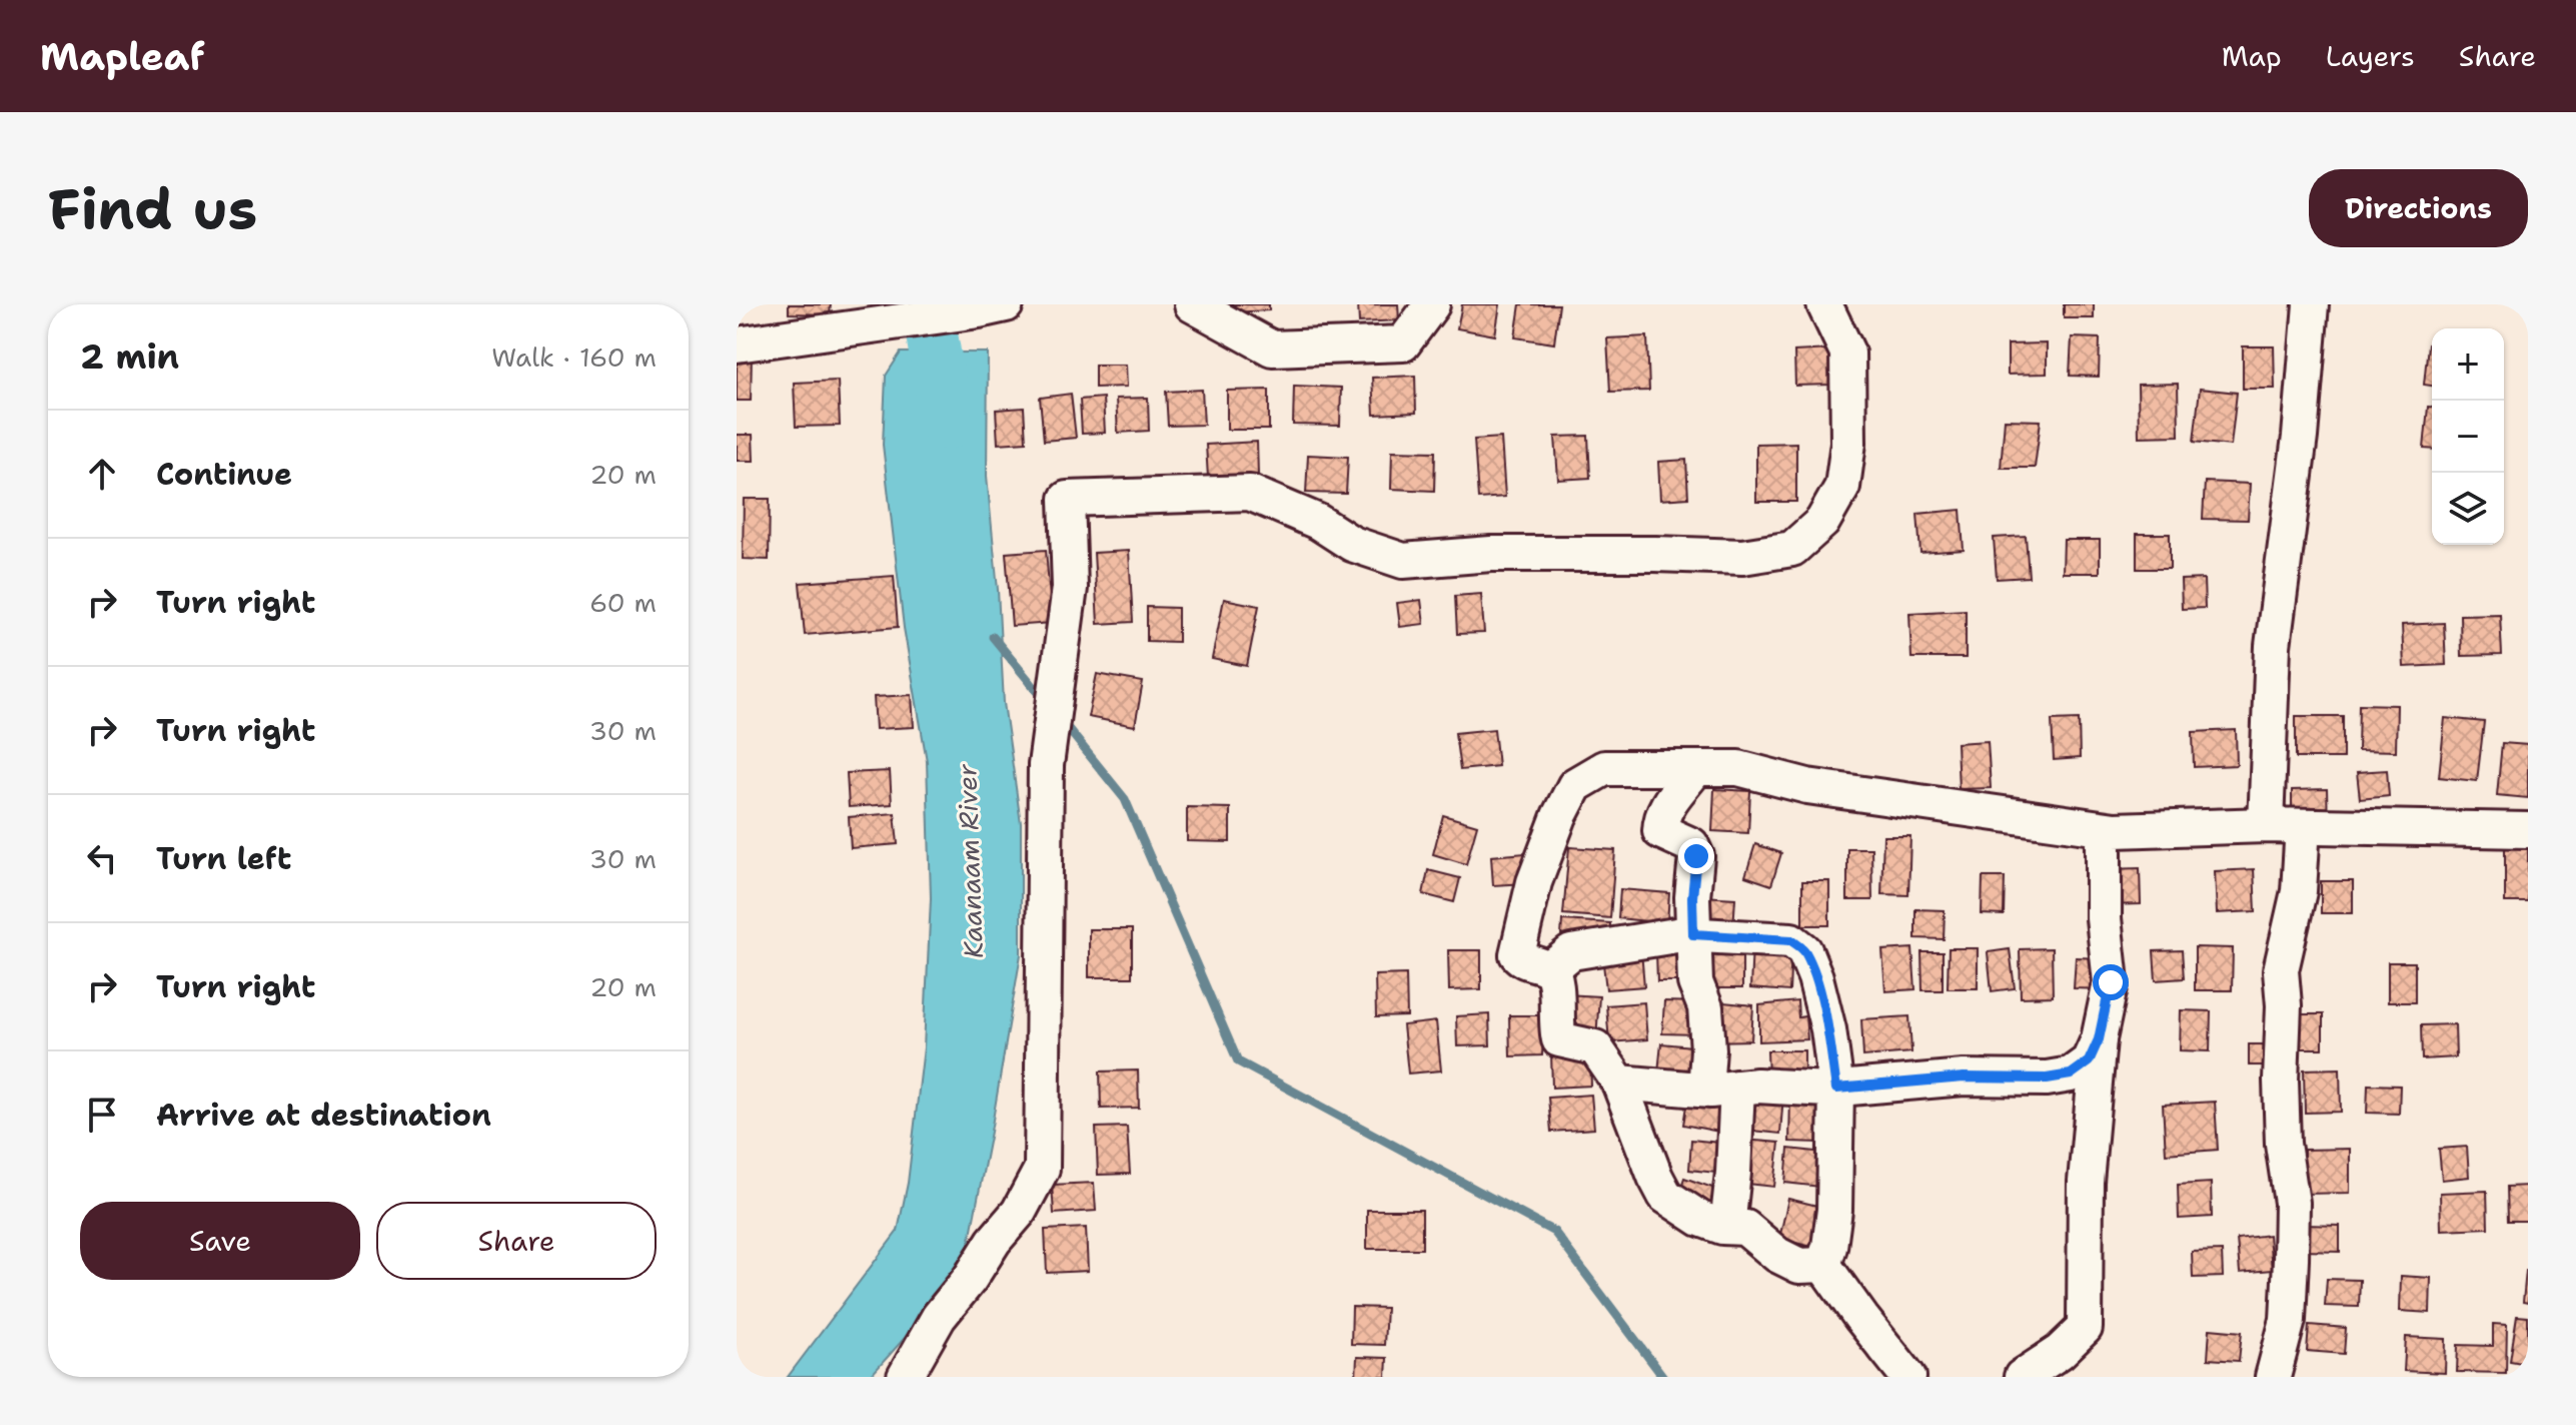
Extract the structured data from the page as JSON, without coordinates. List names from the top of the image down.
{
  "water": ["Kaanaam River"],
  "page": {
    "header": "Mapleaf",
    "nav": ["Map", "Layers", "Share"],
    "buttons": [
      "Directions",
      ["Save", "Share"]
    ],
    "title": "Find us",
    "heading": ["2 min", "Walk · 160 m"],
    "map_buttons": ["+", "−"],
    "list": [
      ["Continue", "20 m"],
      ["Turn right", "60 m"],
      ["Turn right", "30 m"],
      ["Turn left", "30 m"],
      ["Turn right", "20 m"],
      "Arrive at destination"
    ]
  }
}
